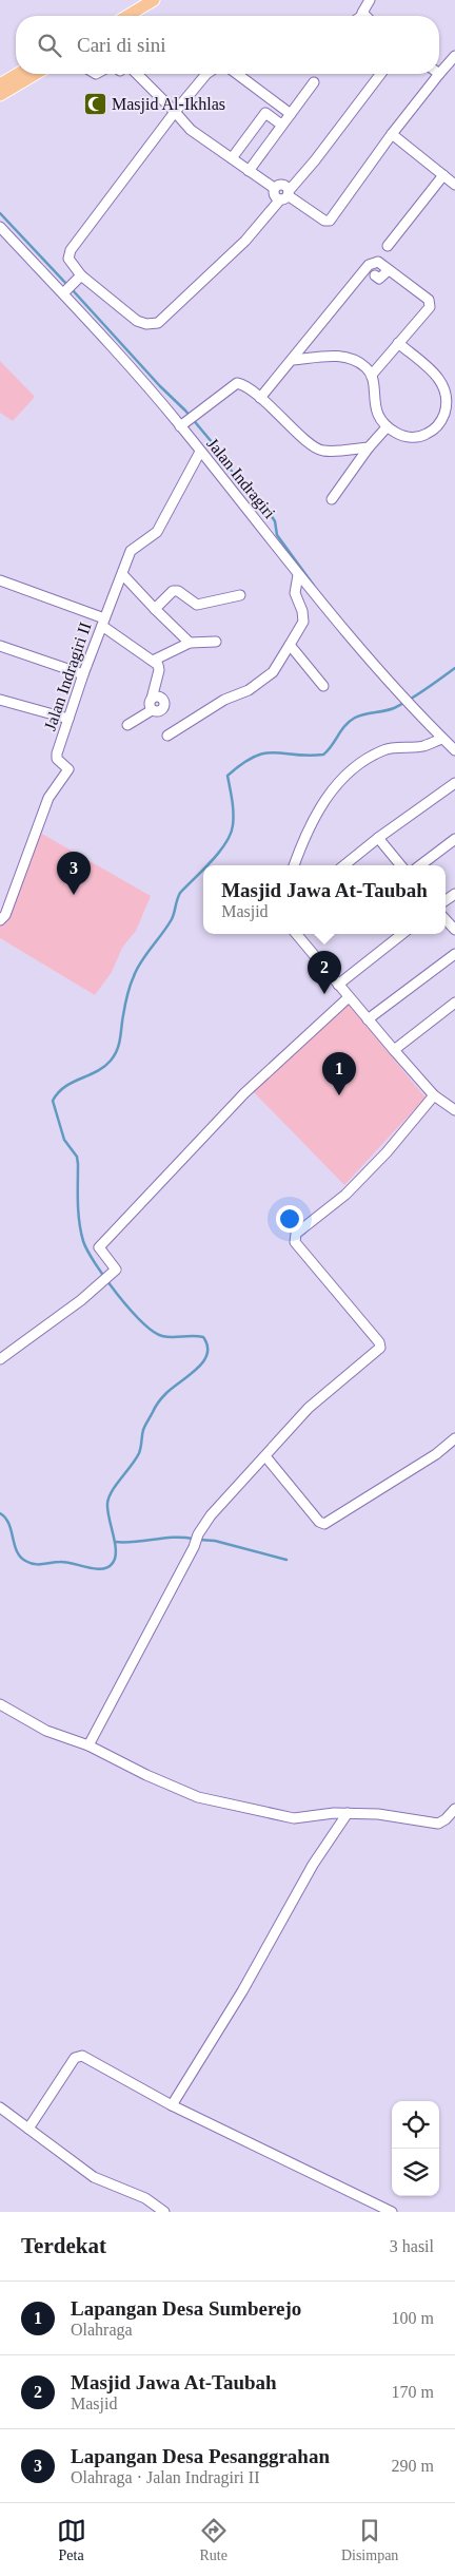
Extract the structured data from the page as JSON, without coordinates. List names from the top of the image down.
{
  "streets": {
    "street": ["Jalan Indragiri", "Jalan Indragiri II"]
  },
  "crossings": [
    ["Jalan Indragiri", "Jalan Indragiri II"]
  ],
  "places": {
    "mosque": ["Masjid Al-Ikhlas"]
  },
  "page": {
    "search": "Cari di sini",
    "pins": ["3", "2", "1"],
    "popup": ["Masjid Jawa At-Taubah", "Masjid"],
    "heading": ["Terdekat", "3 hasil"],
    "list": [
      {
        "mark": "1",
        "name": "Lapangan Desa Sumberejo",
        "note": "Olahraga",
        "value": "100 m"
      },
      {
        "mark": "2",
        "name": "Masjid Jawa At-Taubah",
        "note": "Masjid",
        "value": "170 m"
      },
      {
        "mark": "3",
        "name": "Lapangan Desa Pesanggrahan",
        "note": "Olahraga · Jalan Indragiri II",
        "value": "290 m"
      }
    ],
    "nav": ["Peta", "Rute", "Disimpan"]
  }
}
